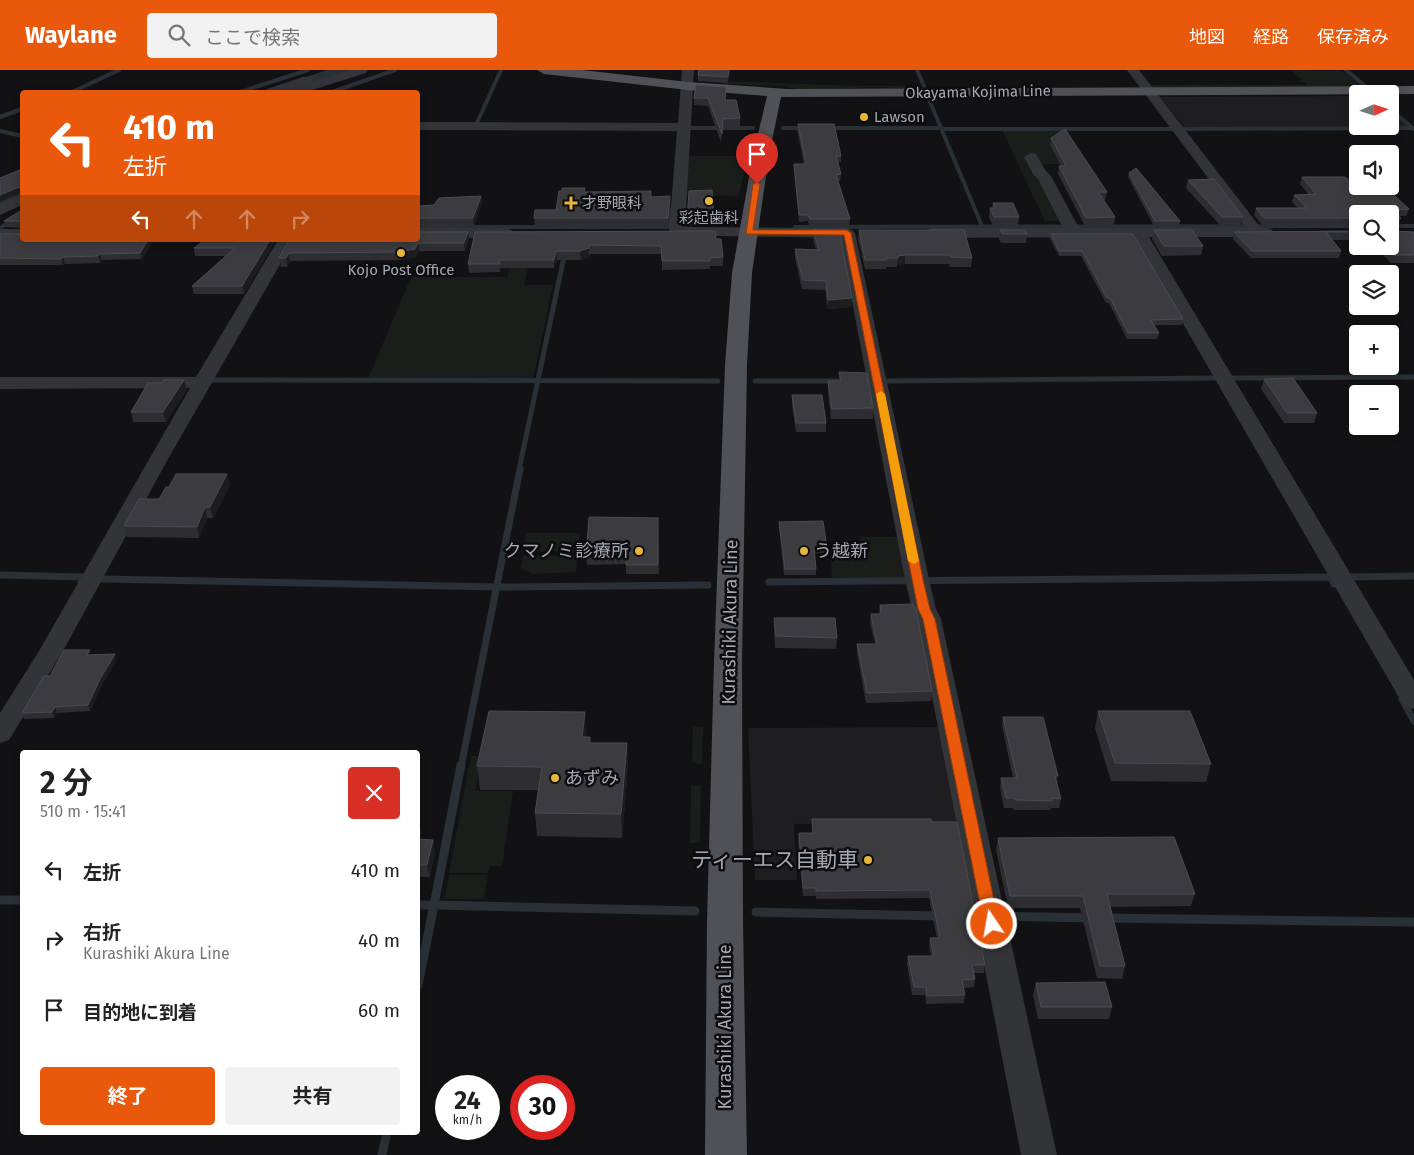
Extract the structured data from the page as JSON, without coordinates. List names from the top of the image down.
{
  "streets": {
    "main road": ["Okayama Kojima Line", "Kurashiki Akura Line"]
  },
  "crossings": [
    ["Okayama Kojima Line", "Kurashiki Akura Line"]
  ],
  "places": {
    "other": [
      "Lawson",
      "彩起歯科",
      "Kojo Post Office",
      "クマノミ診療所",
      "う越新",
      "あずみ",
      "ティーエス自動車"
    ],
    "health": ["才野眼科"]
  },
  "north": "right",
  "page": {
    "header": "Waylane",
    "search": "ここで検索",
    "nav": ["地図", "経路", "保存済み"],
    "map_buttons": ["+", "−"],
    "turn": ["410 m", "左折"],
    "heading": ["2 分", "510 m · 15:41"],
    "list": [
      {
        "name": "左折",
        "value": "410 m"
      },
      {
        "name": "右折",
        "note": "Kurashiki Akura Line",
        "value": "40 m"
      },
      {
        "name": "目的地に到着",
        "value": "60 m"
      }
    ],
    "buttons": ["終了", "共有"],
    "speed": "24 km/h",
    "limit": "30"
  }
}
